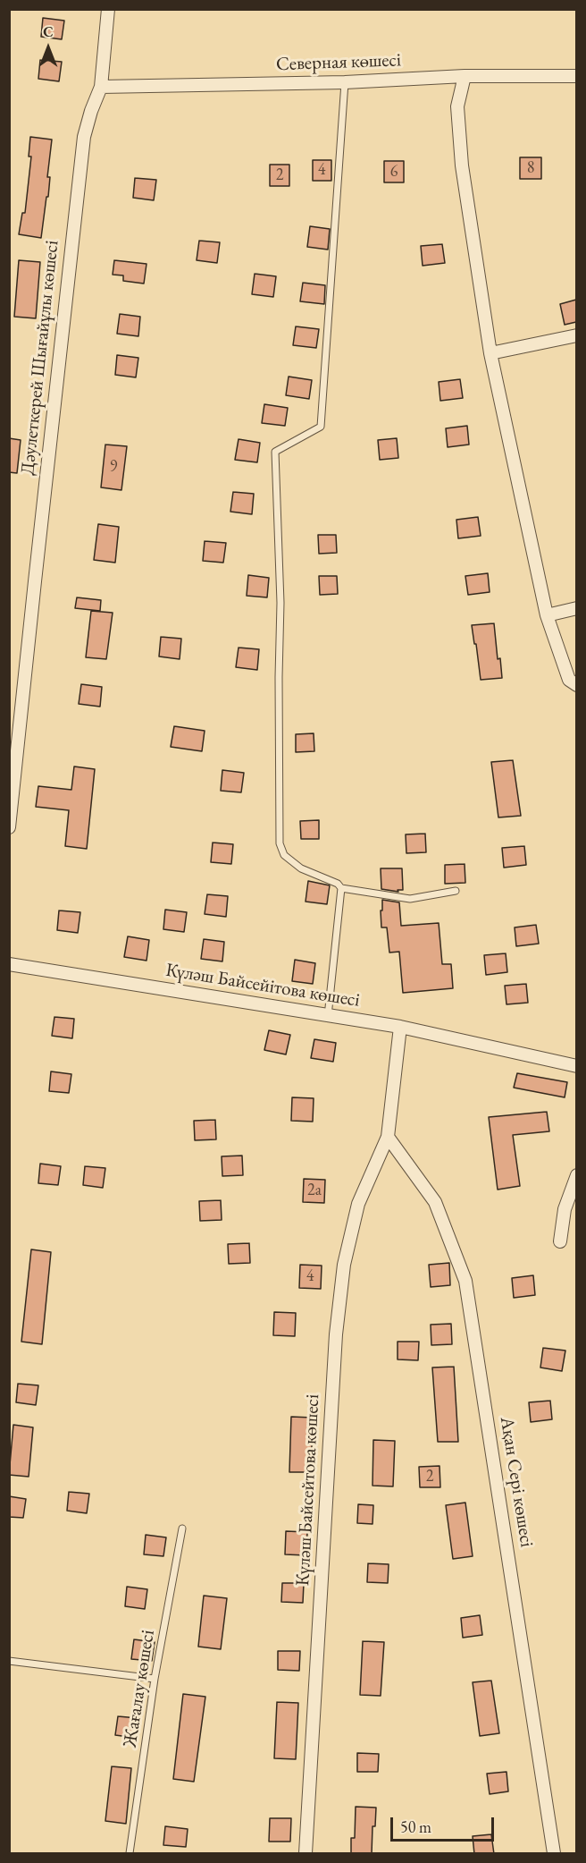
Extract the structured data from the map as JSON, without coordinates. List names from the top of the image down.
{
  "streets": {
    "street": [
      "Северная көшесі",
      "Дәулеткерей Шығайұлы көшесі",
      "Күләш Байсейітова көшесі",
      "Ақан Сері көшесі",
      "Күләш Байсейтова көшесі"
    ],
    "lane": ["Жағалау көшесі"]
  },
  "crossings": [
    ["Северная көшесі", "Дәулеткерей Шығайұлы көшесі"],
    ["Ақан Сері көшесі", "Күләш Байсейтова көшесі"]
  ],
  "house_numbers": [
    "8",
    "4",
    "6",
    "2",
    "9",
    "2а",
    "4",
    "2"
  ],
  "scale_bar": "50 m",
  "north": "top"
}
